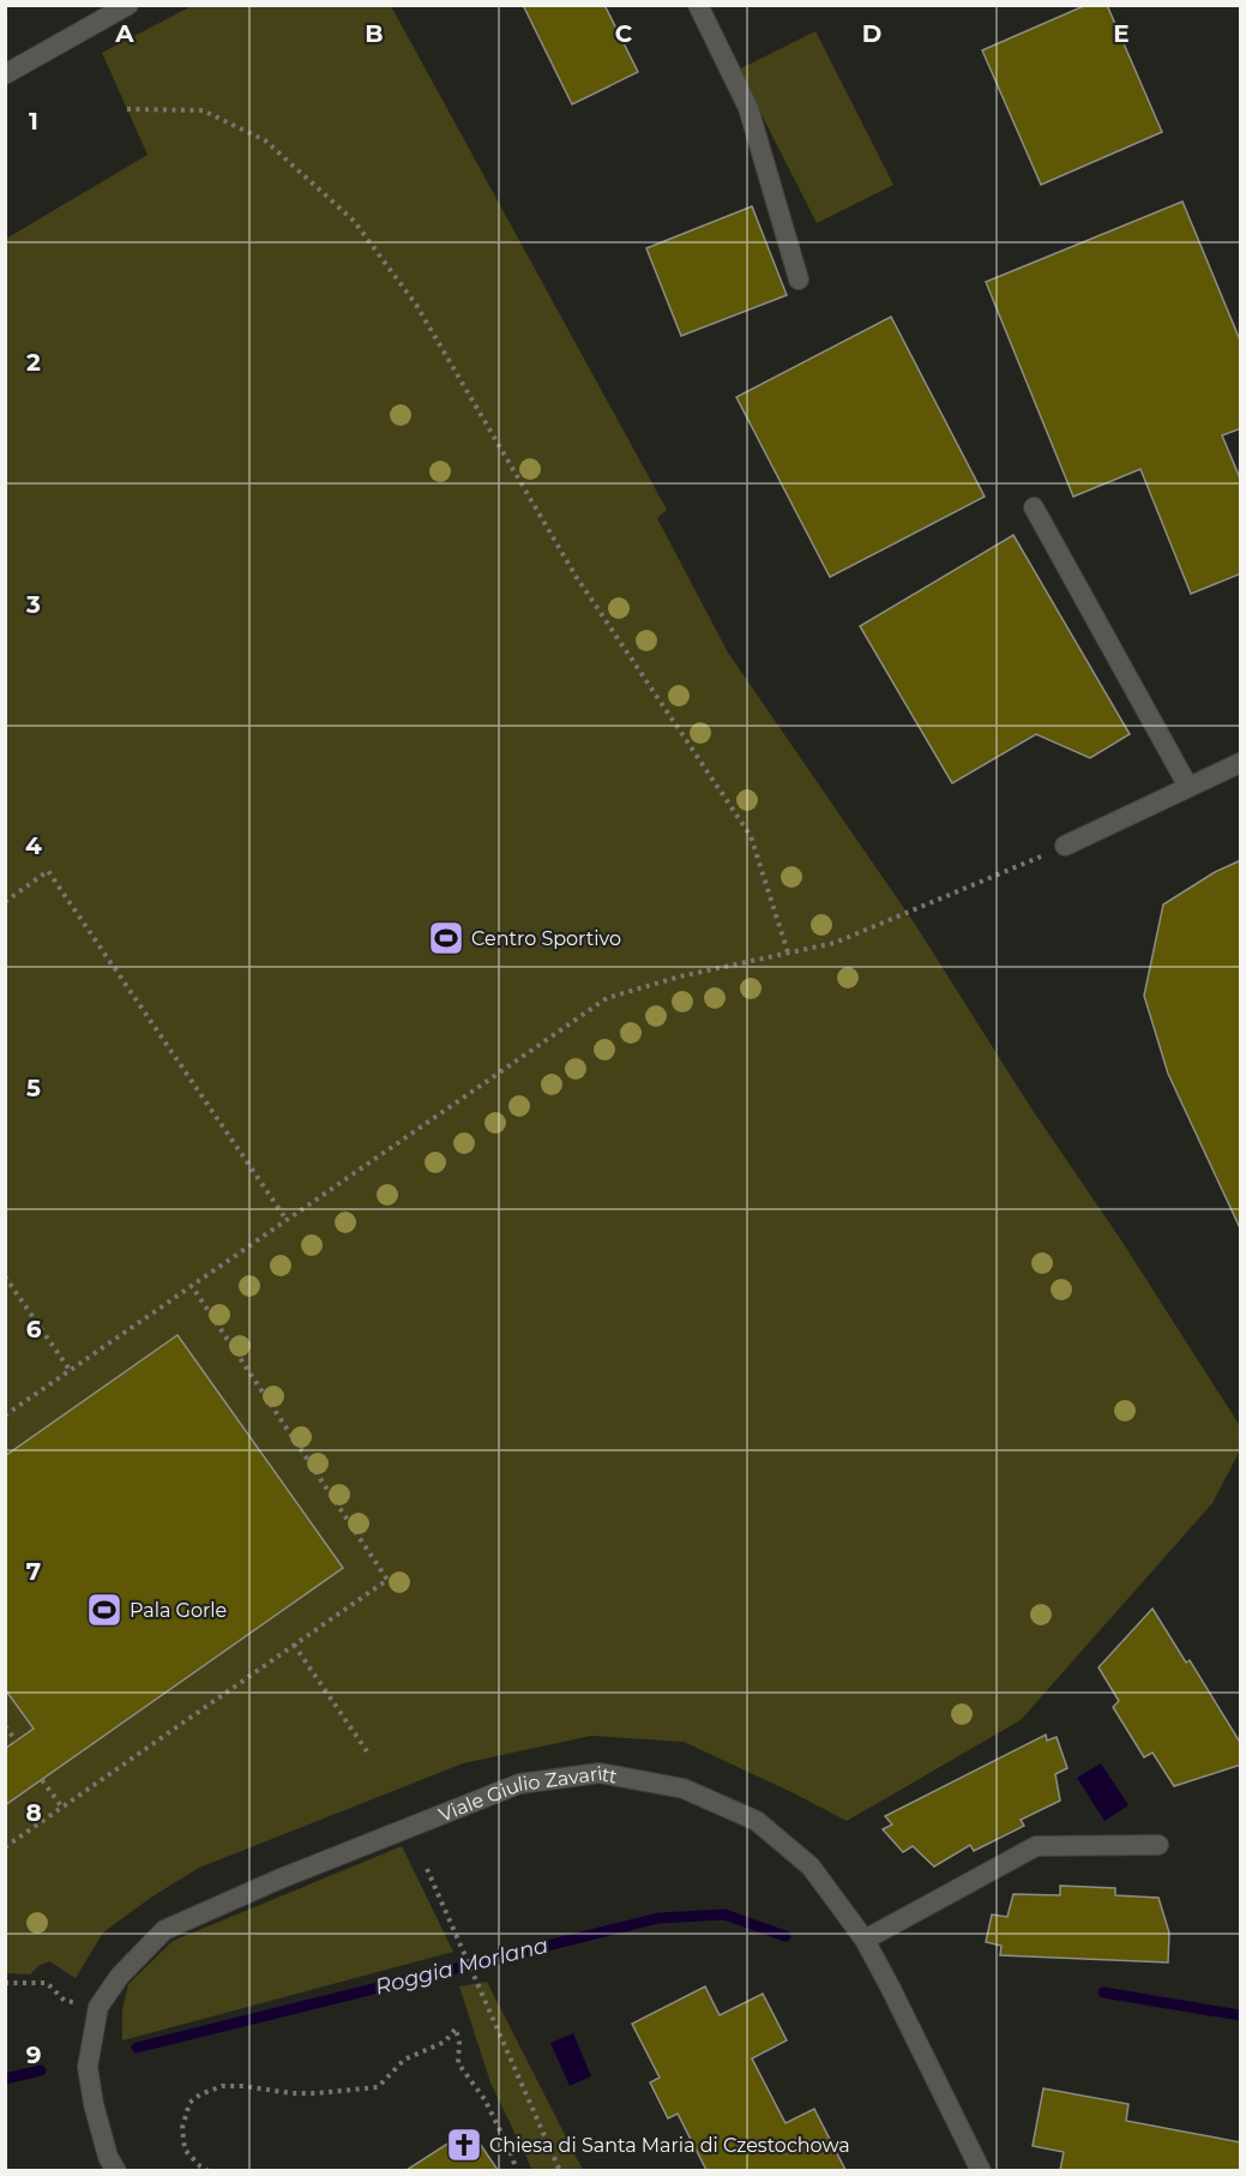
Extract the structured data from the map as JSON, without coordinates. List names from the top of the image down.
{
  "streets": {
    "street": ["Viale Giulio Zavaritt"]
  },
  "water": ["Roggia Morlana"],
  "places": {
    "sports": ["Centro Sportivo", "Pala Gorle"],
    "church": ["Chiesa di Santa Maria di Czestochowa"]
  },
  "grid": {
    "columns": [
      "A",
      "B",
      "C",
      "D",
      "E"
    ],
    "rows": [
      "1",
      "2",
      "3",
      "4",
      "5",
      "6",
      "7",
      "8",
      "9"
    ]
  }
}
